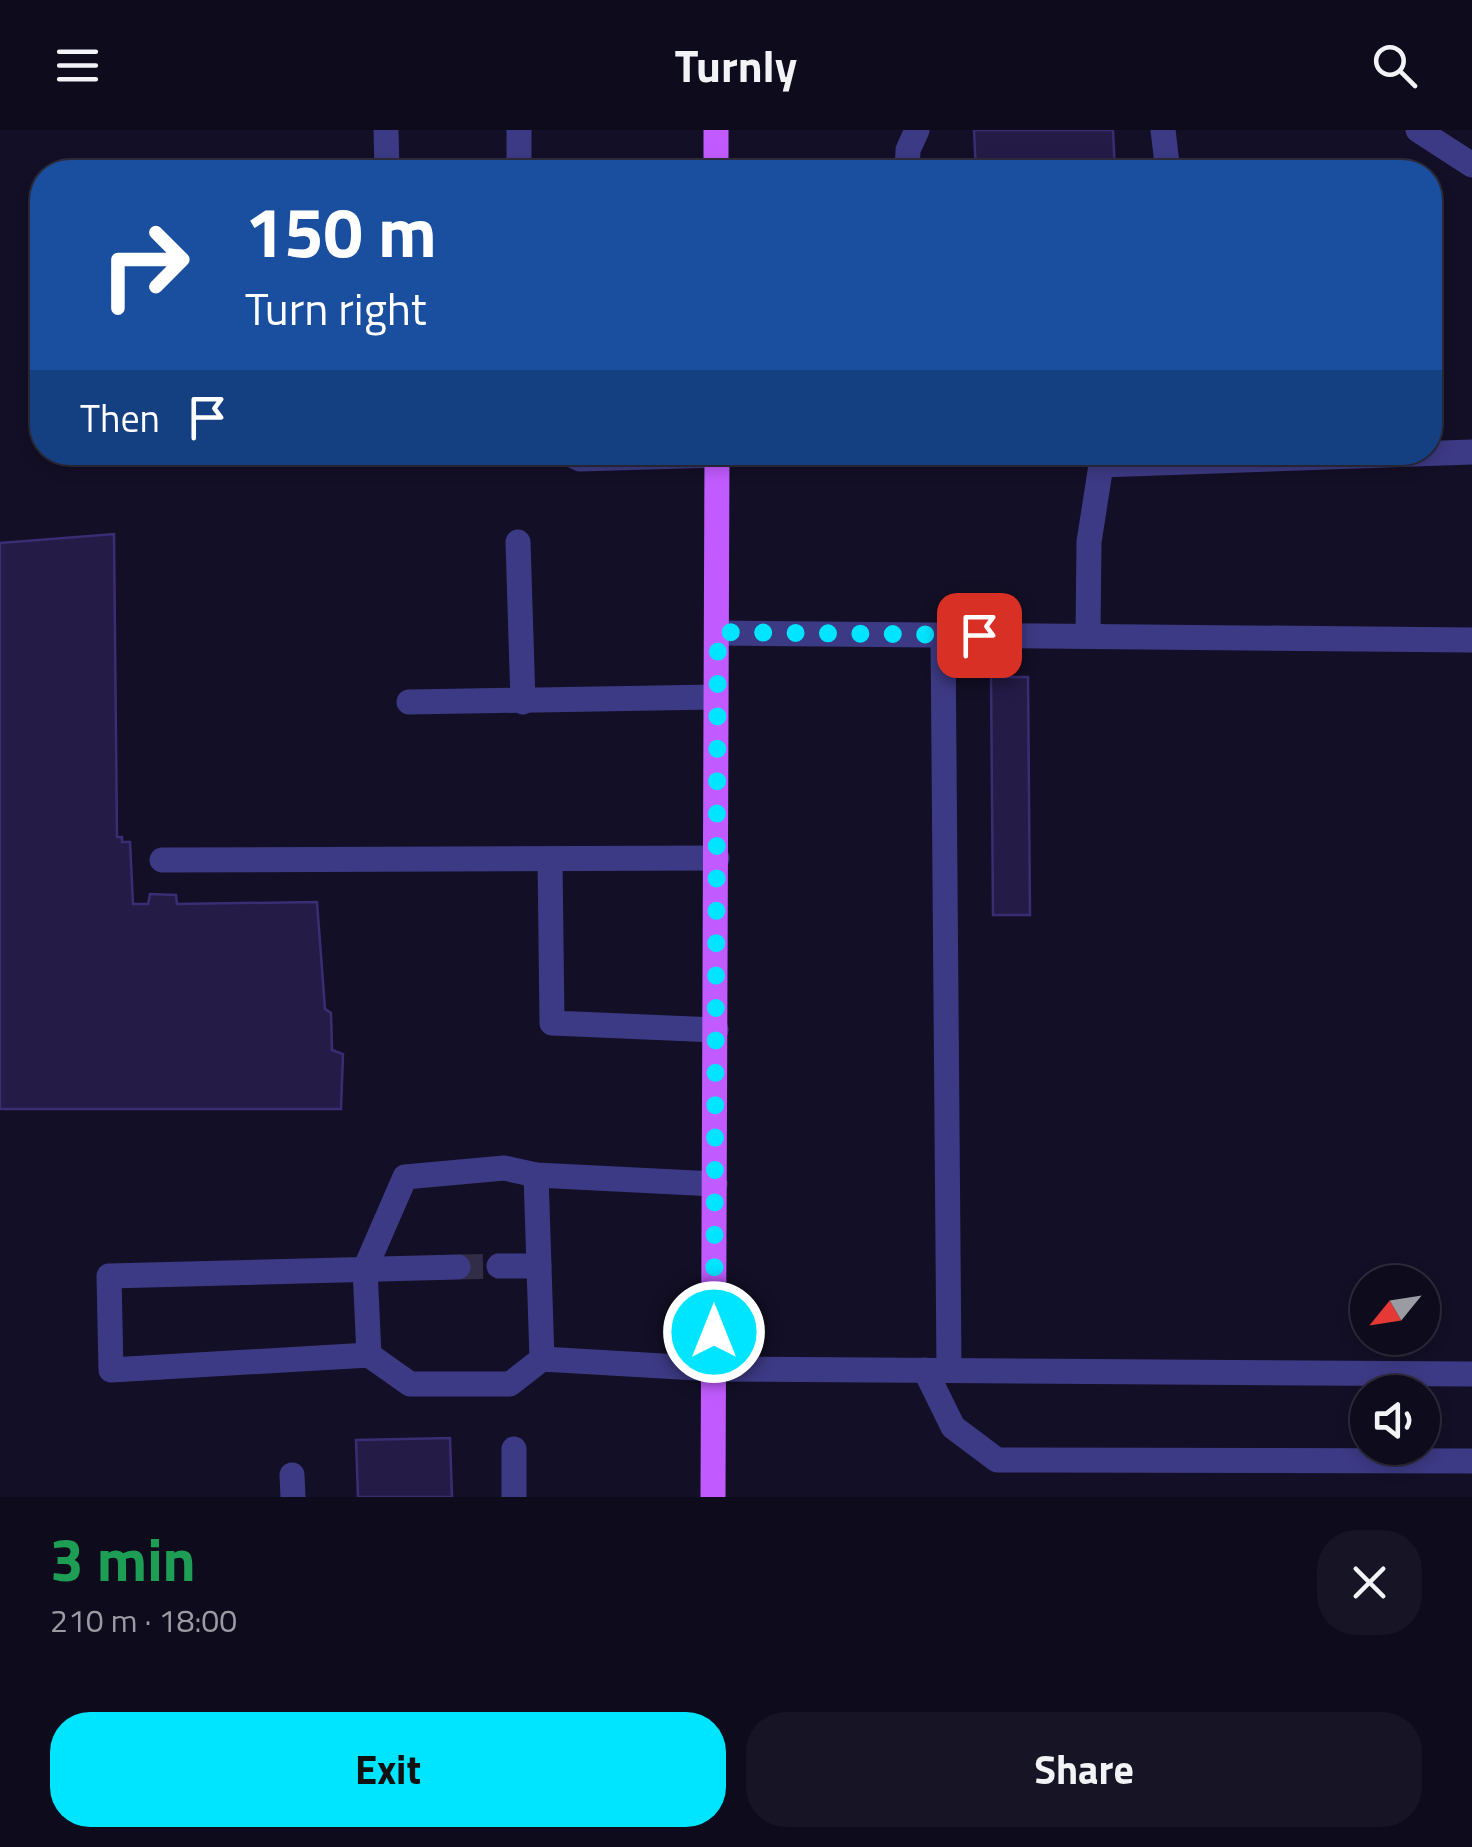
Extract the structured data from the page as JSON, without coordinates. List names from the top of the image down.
{
  "north": "bottom left",
  "page": {
    "header": "Turnly",
    "turn": ["150 m", "Turn right"],
    "then": "Then",
    "heading": ["3 min", "210 m · 18:00"],
    "buttons": ["Exit", "Share"]
  }
}
